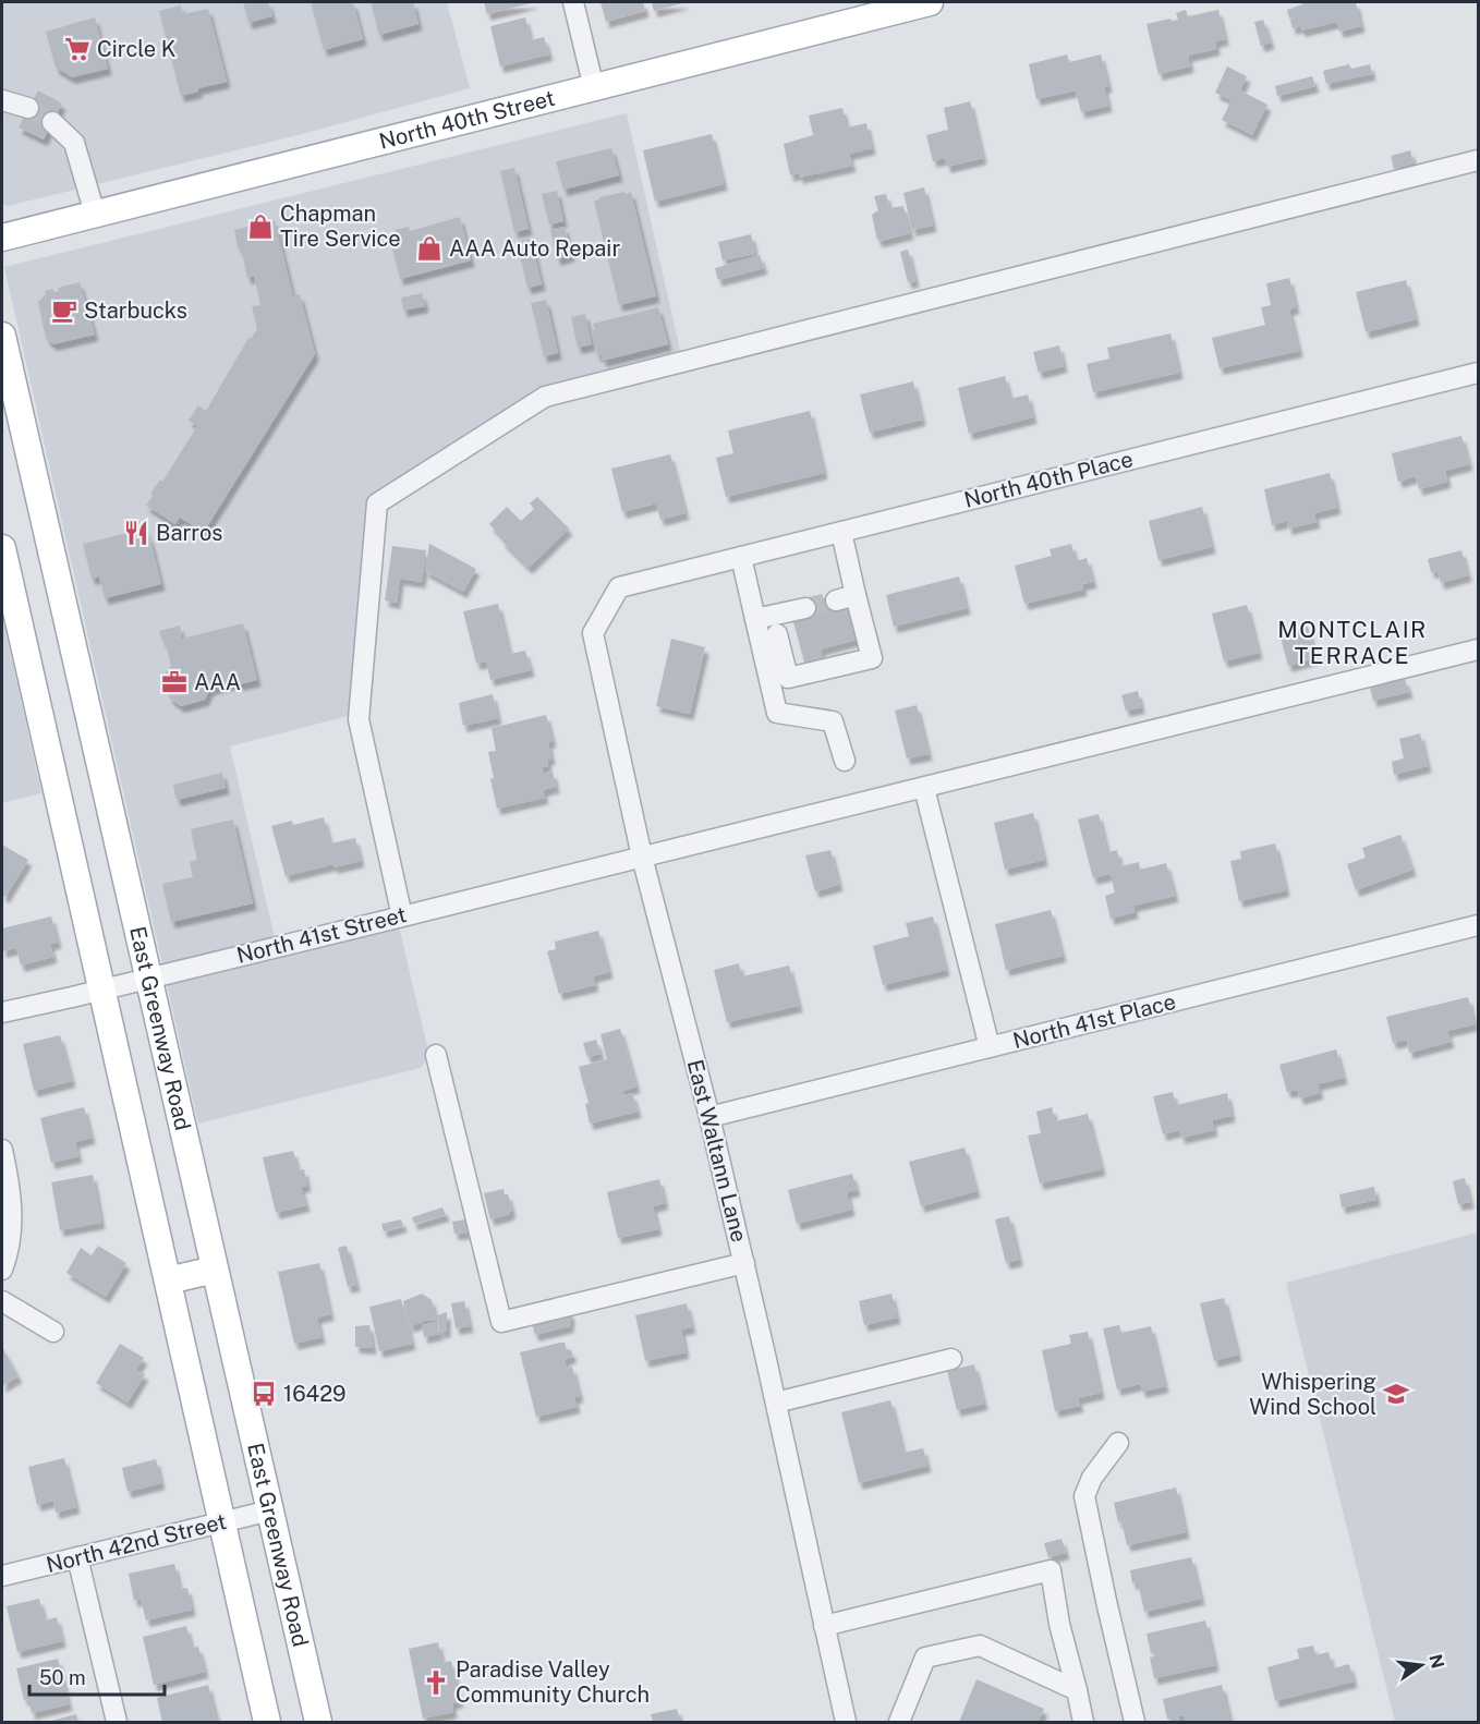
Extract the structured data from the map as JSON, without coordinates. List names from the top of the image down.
{
  "streets": {
    "main road": ["North 40th Street", "East Greenway Road"],
    "street": [
      "North 40th Place",
      "North 41st Street",
      "North 41st Place",
      "East Waltann Lane",
      "North 42nd Street"
    ]
  },
  "crossings": [
    ["North 40th Place", "East Waltann Lane"],
    ["North 41st Street", "East Greenway Road"],
    ["North 41st Street", "East Waltann Lane"],
    ["North 41st Place", "East Waltann Lane"],
    ["East Greenway Road", "North 42nd Street"]
  ],
  "districts": ["MONTCLAIR TERRACE"],
  "places": {
    "supermarket": ["Circle K"],
    "shop": ["Chapman Tire Service", "AAA Auto Repair"],
    "cafe": ["Starbucks"],
    "restaurant": ["Barros"],
    "office": ["AAA"],
    "bus stop": ["16429"],
    "school or university": ["Whispering Wind School"],
    "church": ["Paradise Valley Community Church"]
  },
  "scale_bar": "50 m",
  "north": "right"
}
